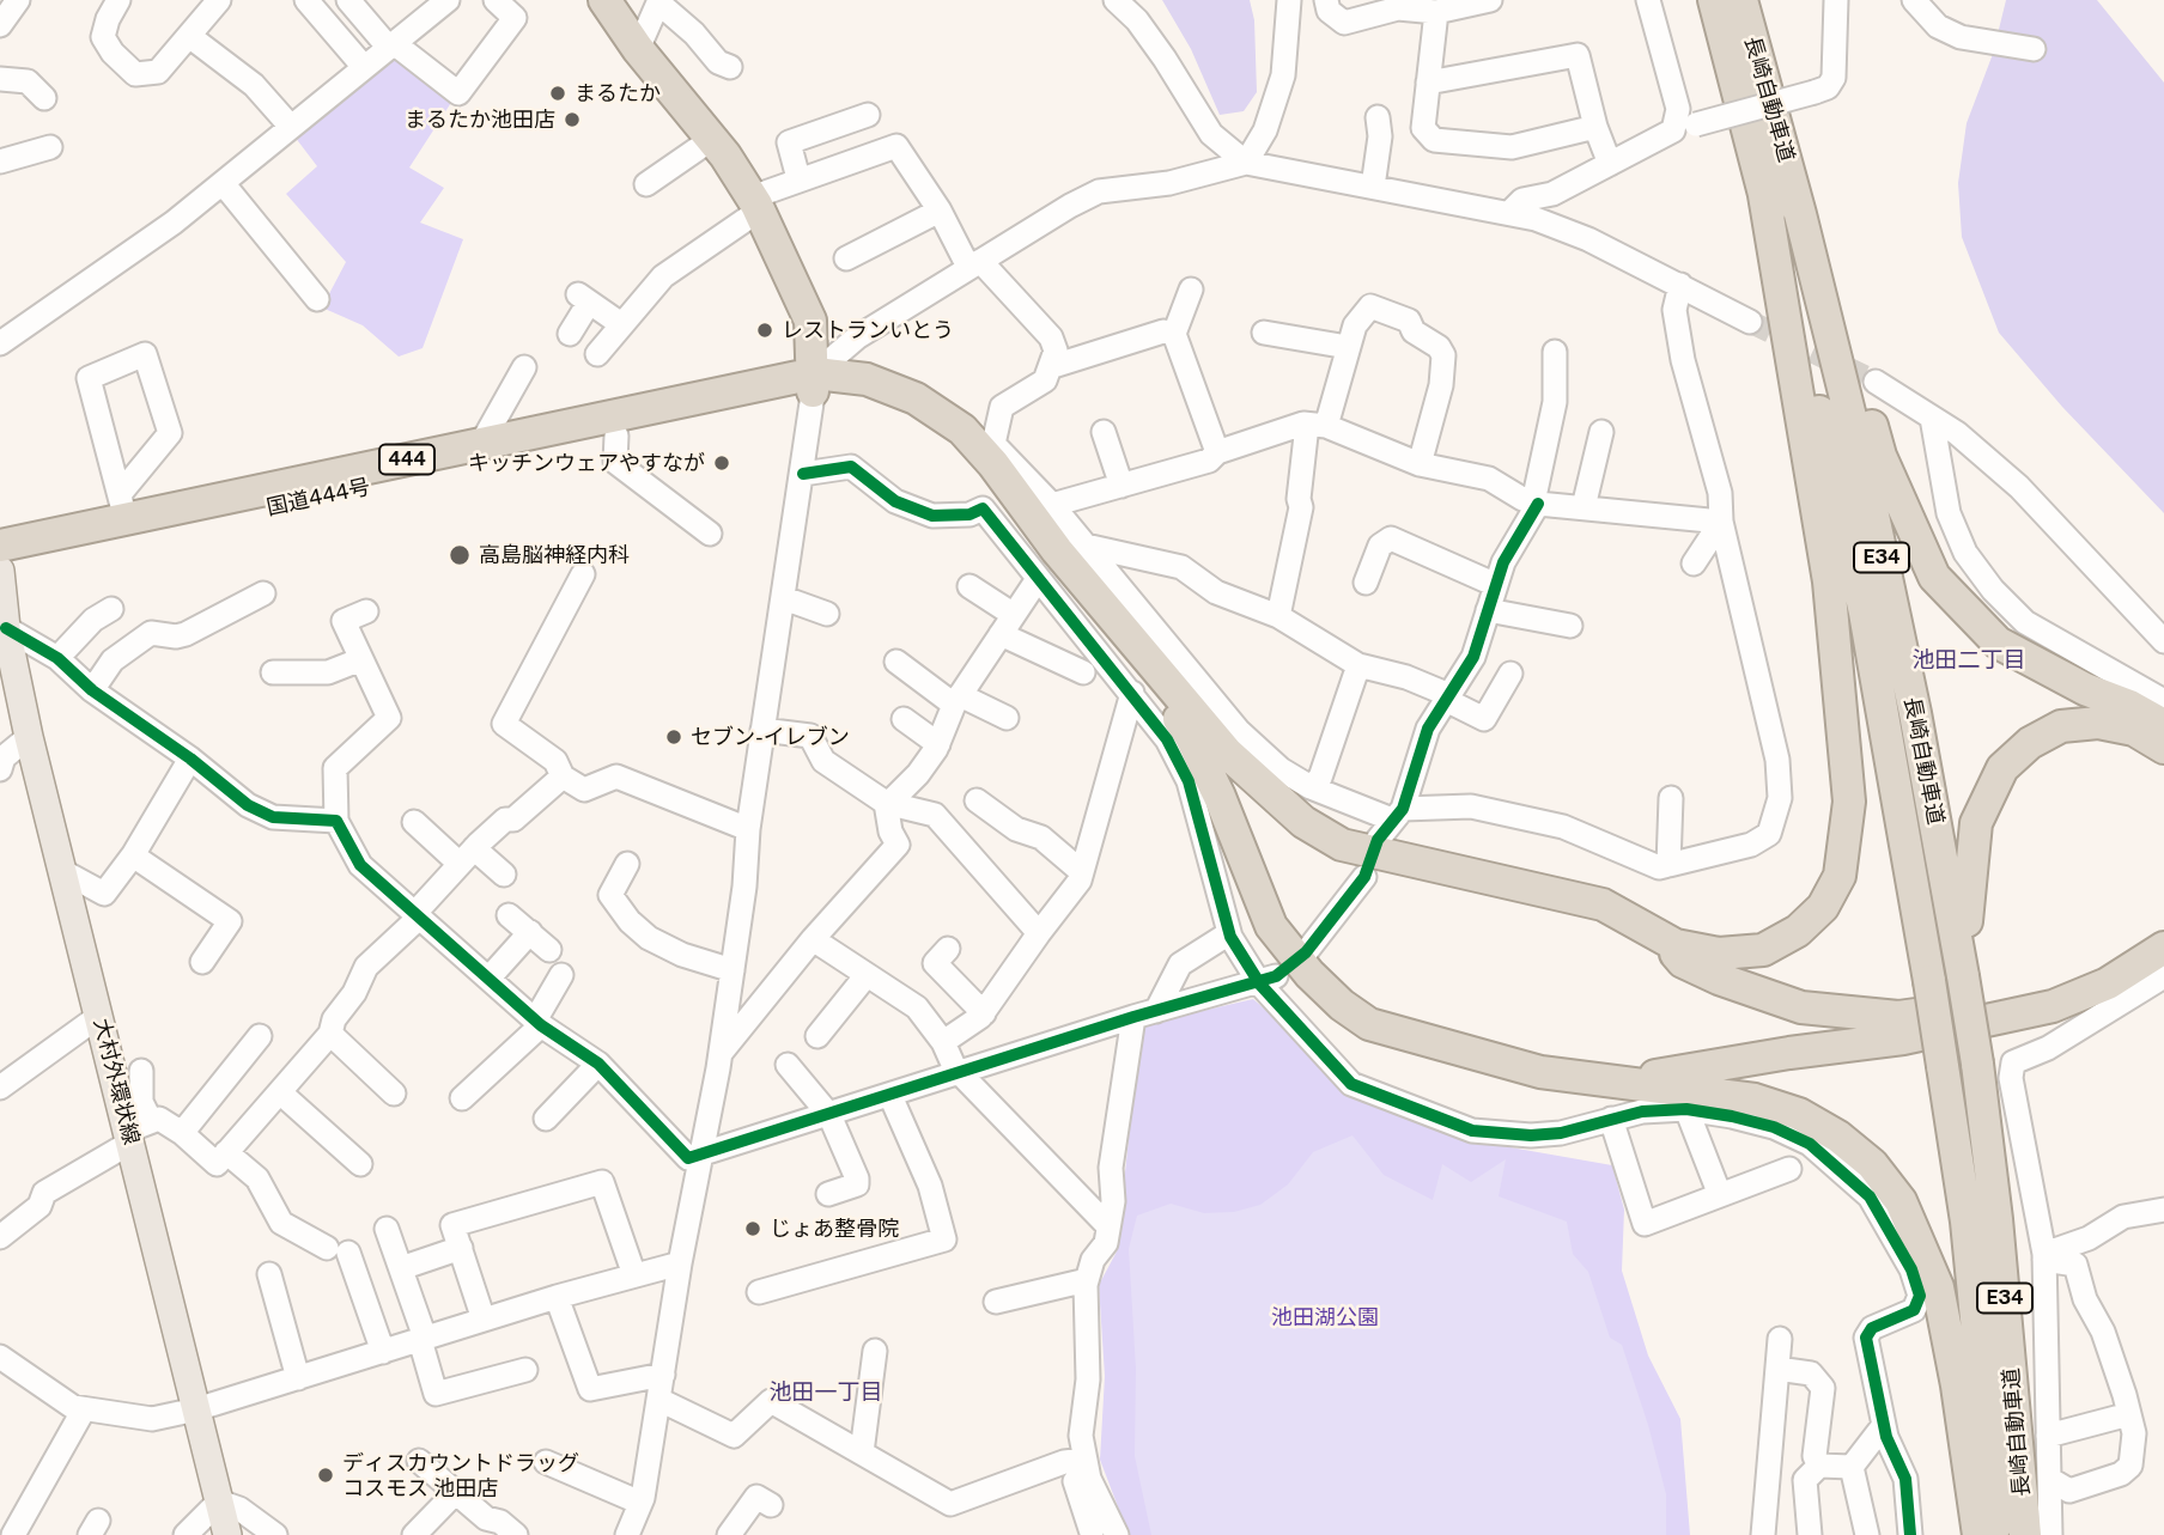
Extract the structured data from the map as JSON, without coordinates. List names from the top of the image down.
{
  "streets": {
    "highway": [
      "長崎自動車道",
      "444",
      "国道444号",
      "E34"
    ],
    "main road": ["大村外環状線"]
  },
  "crossings": [
    ["国道444号", "大村外環状線"]
  ],
  "districts": ["池田二丁目", "池田一丁目"],
  "parks": ["池田湖公園"],
  "places": [
    "まるたか",
    "まるたか池田店",
    "レストランいとう",
    "キッチンウェアやすなが",
    "高島脳神経内科",
    "セブン-イレブン",
    "じょあ整骨院",
    "ディスカウントドラッグ コスモス 池田店"
  ]
}
